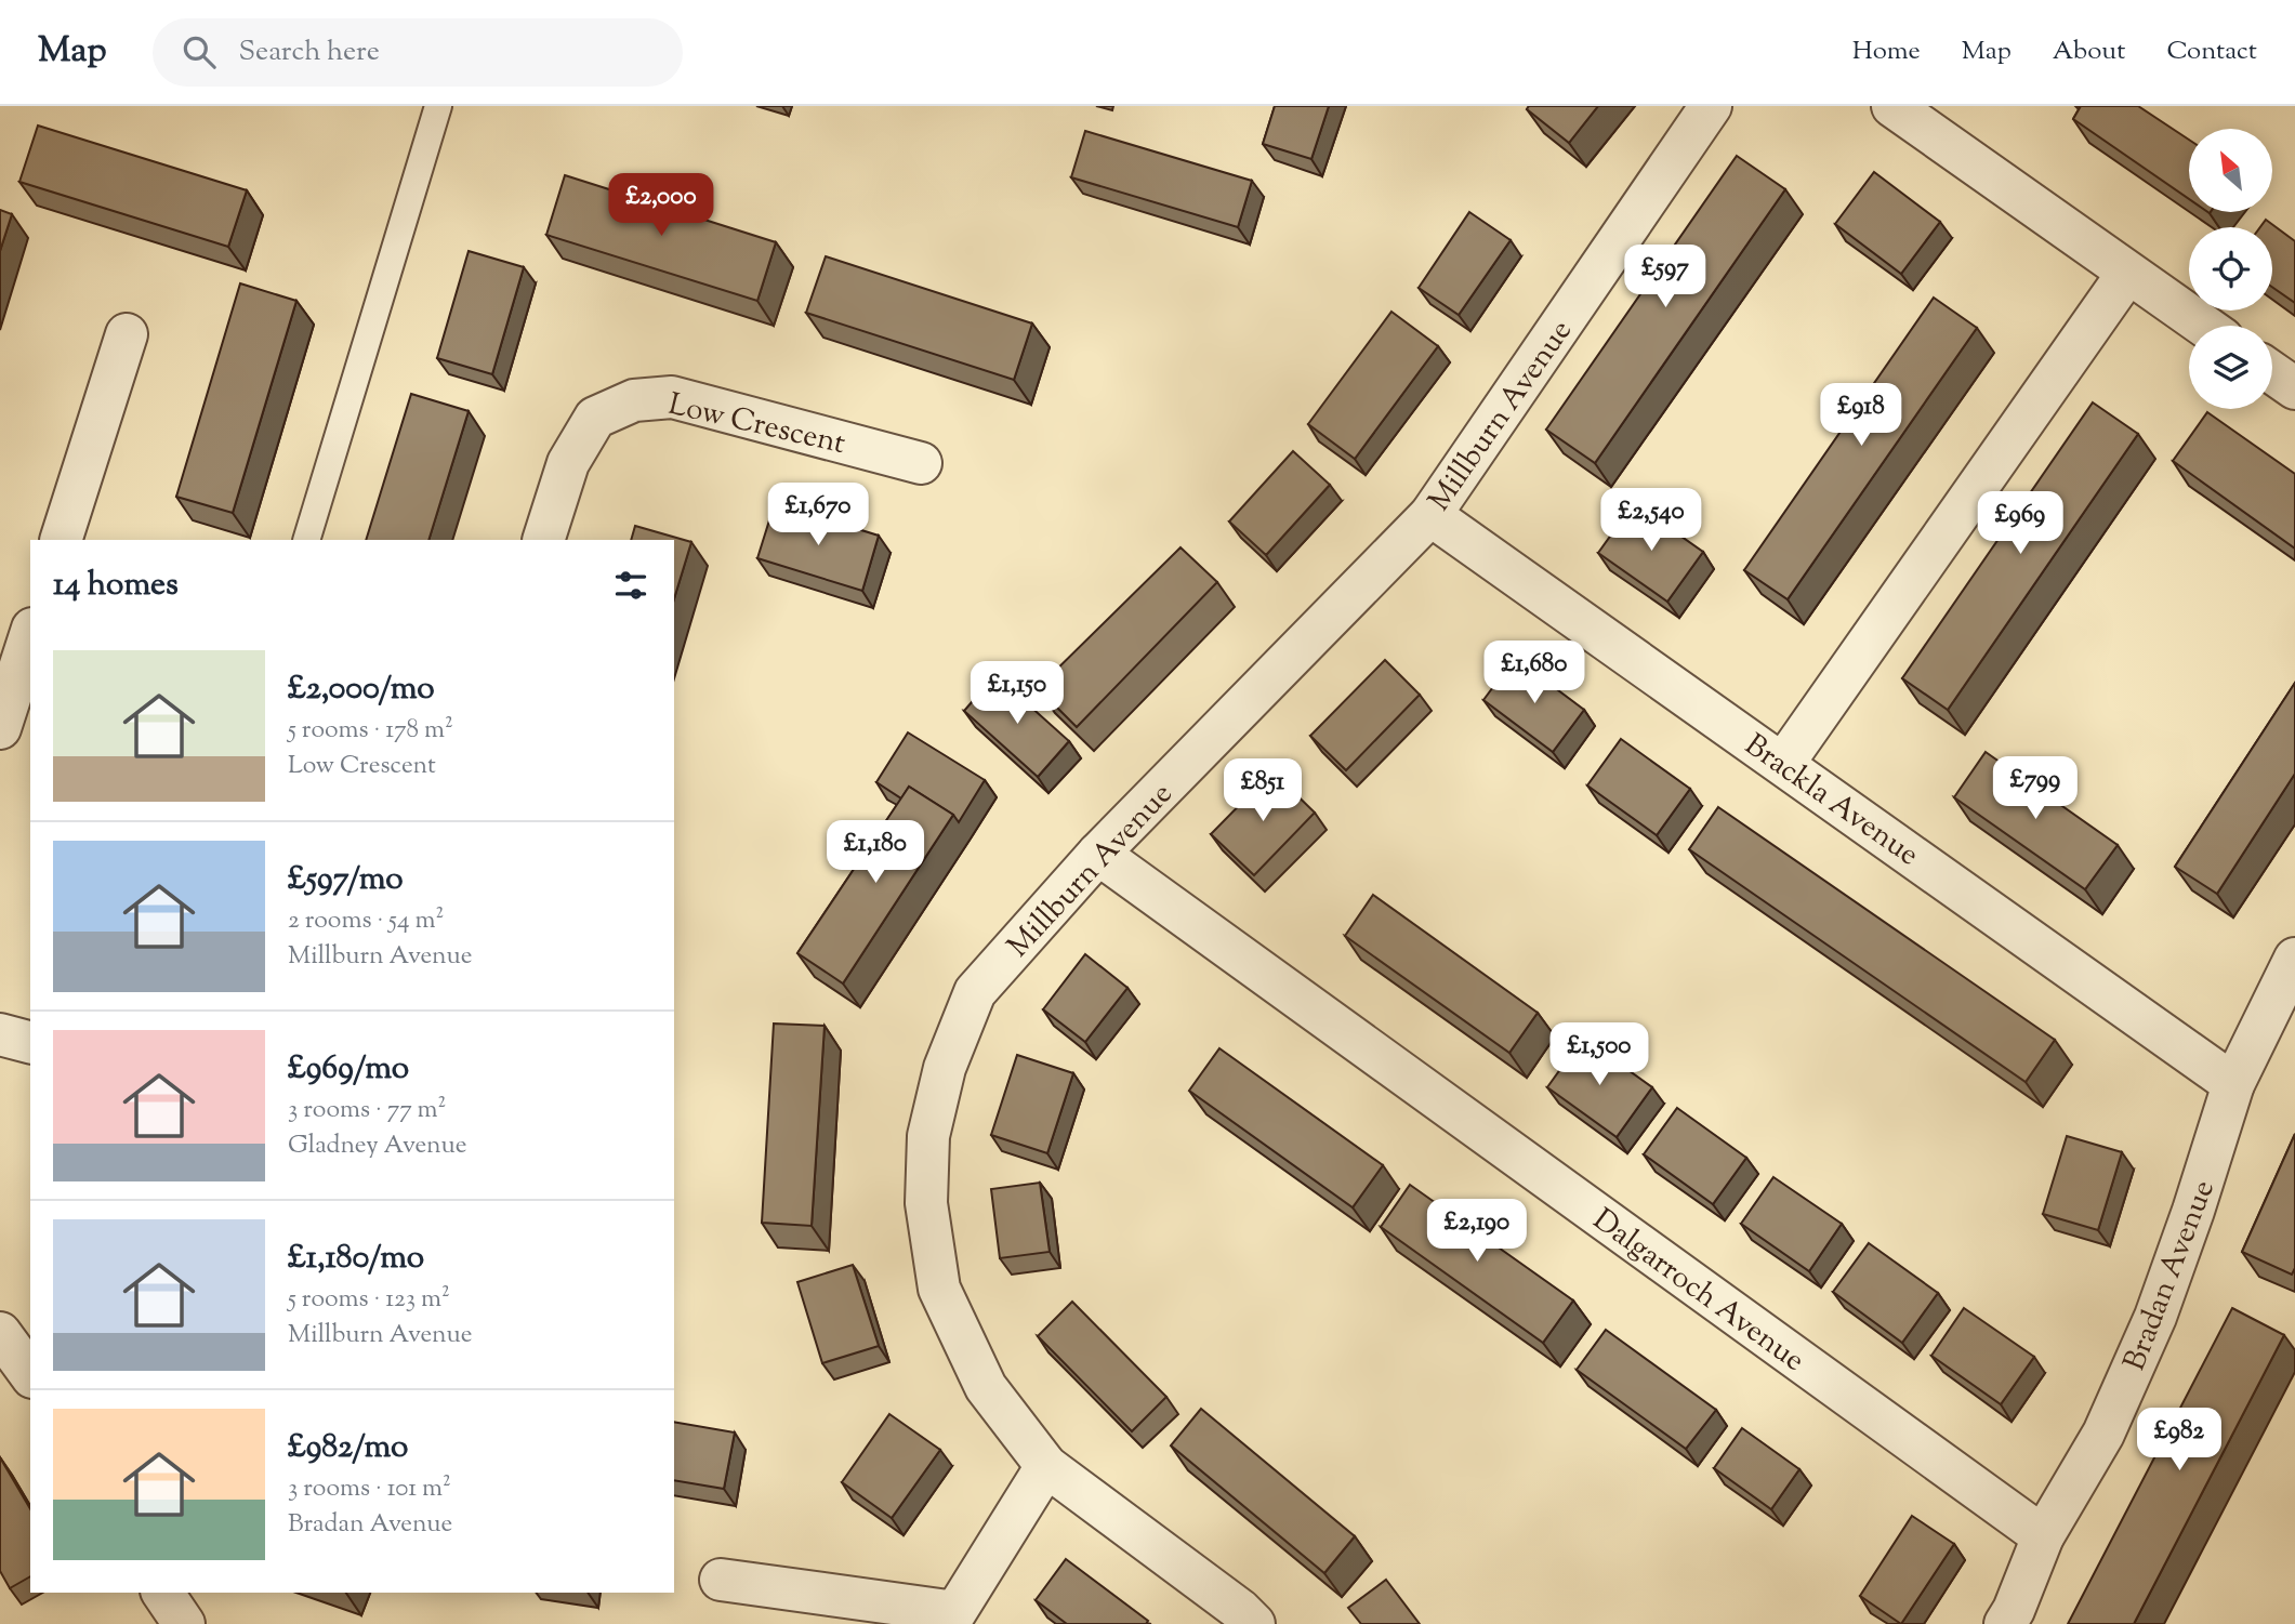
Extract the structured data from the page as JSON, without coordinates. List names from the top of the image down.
{
  "streets": {
    "street": [
      "Millburn Avenue",
      "Low Crescent",
      "Brackla Avenue",
      "Bradan Avenue",
      "Dalgarroch Avenue"
    ]
  },
  "crossings": [
    ["Millburn Avenue", "Brackla Avenue"],
    ["Millburn Avenue", "Dalgarroch Avenue"],
    ["Brackla Avenue", "Bradan Avenue"],
    ["Bradan Avenue", "Dalgarroch Avenue"]
  ],
  "north": "top left",
  "page": {
    "header": "Map",
    "search": "Search here",
    "nav": [
      "Home",
      "Map",
      "About",
      "Contact"
    ],
    "price": [
      "£2,000",
      "£597",
      "£918",
      "£1,670",
      "£2,540",
      "£969",
      "£1,680",
      "£1,150",
      "£799",
      "£851",
      "£1,180",
      "£1,500",
      "£2,190",
      "£982"
    ],
    "heading": "14 homes",
    "list": [
      {
        "name": "£2,000/mo",
        "note": "5 rooms · 178 m² · Low Crescent"
      },
      {
        "name": "£597/mo",
        "note": "2 rooms · 54 m² · Millburn Avenue"
      },
      {
        "name": "£969/mo",
        "note": "3 rooms · 77 m² · Gladney Avenue"
      },
      {
        "name": "£1,180/mo",
        "note": "5 rooms · 123 m² · Millburn Avenue"
      },
      {
        "name": "£982/mo",
        "note": "3 rooms · 101 m² · Bradan Avenue"
      }
    ]
  }
}
